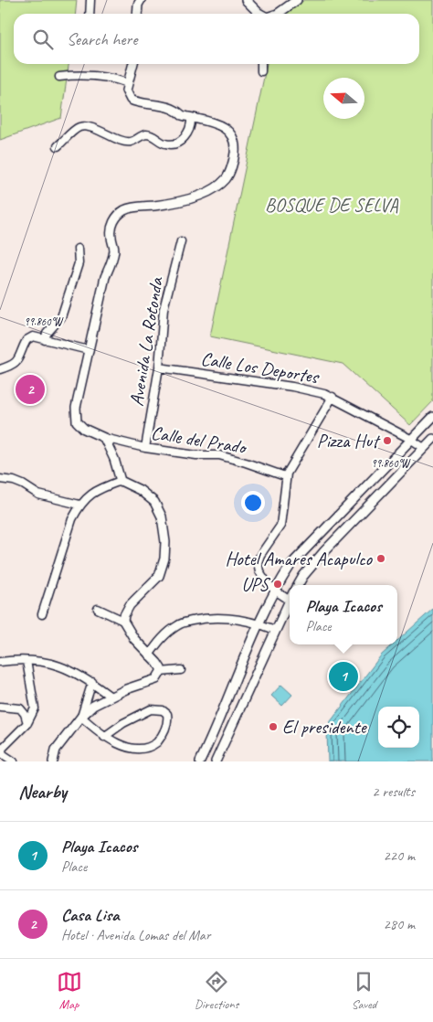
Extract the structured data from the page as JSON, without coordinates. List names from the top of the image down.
{
  "streets": {
    "street": ["Avenida La Rotonda", "Calle Los Deportes", "Calle del Prado"]
  },
  "crossings": [
    ["Avenida La Rotonda", "Calle Los Deportes"],
    ["Avenida La Rotonda", "Calle del Prado"]
  ],
  "parks": ["BOSQUE DE SELVA"],
  "places": [
    "Pizza Hut",
    "Hotel Amares Acapulco",
    "UPS",
    "El presidente"
  ],
  "north": "left",
  "page": {
    "search": "Search here",
    "pins": ["2", "1"],
    "popup": ["Playa Icacos", "Place"],
    "heading": ["Nearby", "2 results"],
    "list": [
      {
        "mark": "1",
        "name": "Playa Icacos",
        "note": "Place",
        "value": "220 m"
      },
      {
        "mark": "2",
        "name": "Casa Lisa",
        "note": "Hotel · Avenida Lomas del Mar",
        "value": "280 m"
      }
    ],
    "nav": ["Map", "Directions", "Saved"]
  },
  "coordinates": ["99.860°W"]
}
